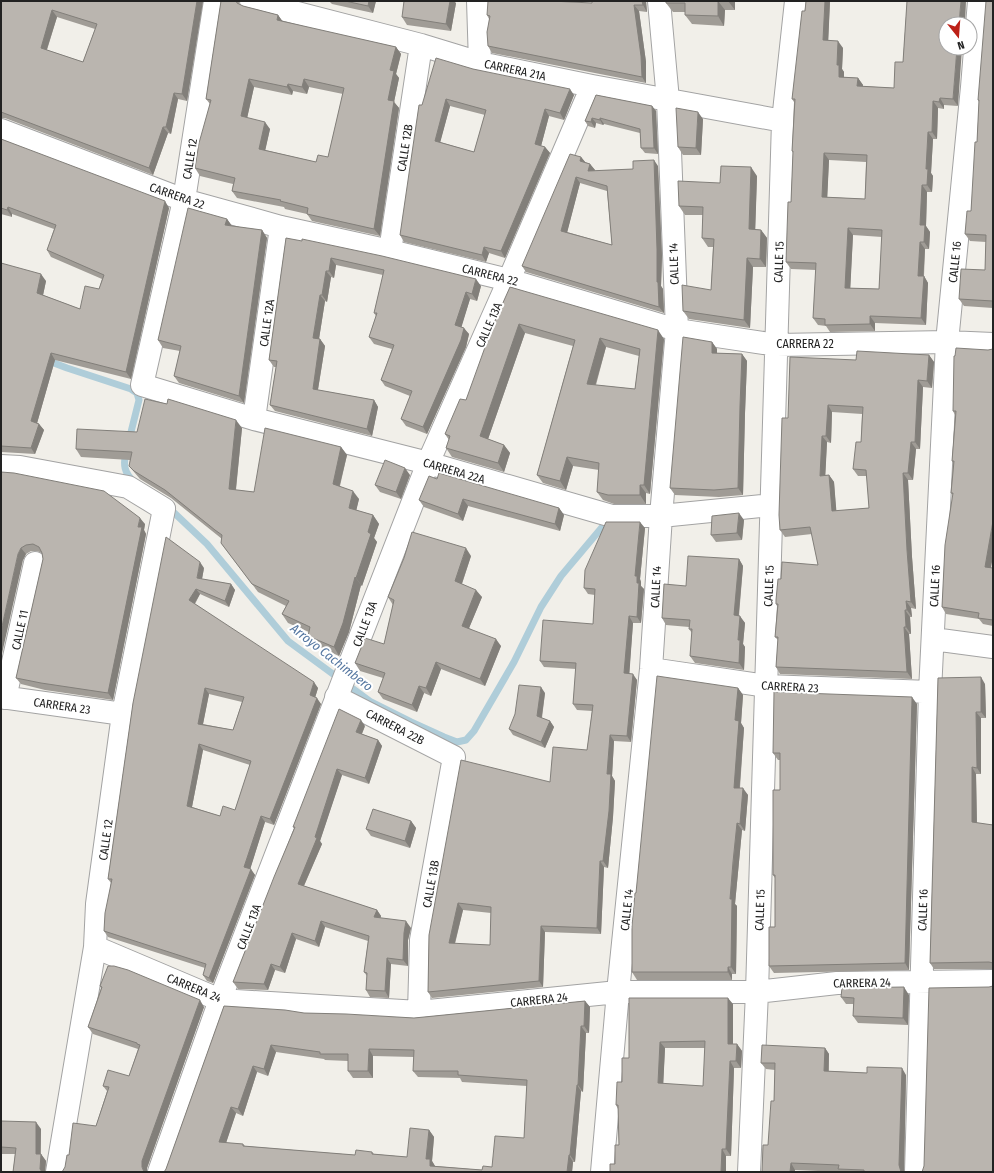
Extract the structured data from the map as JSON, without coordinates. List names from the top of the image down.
{
  "streets": {
    "street": [
      "CARRERA 21A",
      "CALLE 12B",
      "CALLE 12",
      "CARRERA 22",
      "CALLE 15",
      "CALLE 16",
      "CALLE 14",
      "CALLE 12A",
      "CALLE 13A",
      "CARRERA 22A",
      "CALLE 11",
      "CARRERA 23",
      "CARRERA 22B",
      "CALLE 13B",
      "CARRERA 24"
    ]
  },
  "crossings": [
    ["CARRERA 21A", "CALLE 12B"],
    ["CARRERA 21A", "CALLE 15"],
    ["CARRERA 21A", "CALLE 14"],
    ["CARRERA 21A", "CALLE 13A"],
    ["CALLE 12B", "CARRERA 22"],
    ["CALLE 12", "CARRERA 22"],
    ["CALLE 12", "CARRERA 22A"],
    ["CALLE 12", "CARRERA 23"],
    ["CALLE 12", "CARRERA 24"],
    ["CARRERA 22", "CALLE 15"],
    ["CARRERA 22", "CALLE 16"],
    ["CARRERA 22", "CALLE 14"],
    ["CARRERA 22", "CALLE 12A"],
    ["CARRERA 22", "CALLE 13A"],
    ["CALLE 15", "CARRERA 22A"],
    ["CALLE 15", "CARRERA 23"],
    ["CALLE 15", "CARRERA 24"],
    ["CALLE 16", "CARRERA 23"],
    ["CALLE 16", "CARRERA 24"],
    ["CALLE 14", "CARRERA 22A"],
    ["CALLE 14", "CARRERA 23"],
    ["CALLE 14", "CARRERA 24"],
    ["CALLE 12A", "CARRERA 22A"],
    ["CALLE 13A", "CARRERA 22A"],
    ["CALLE 13A", "CARRERA 22B"],
    ["CALLE 13A", "CARRERA 24"],
    ["CALLE 11", "CARRERA 23"],
    ["CARRERA 22B", "CALLE 13B"],
    ["CALLE 13B", "CARRERA 24"]
  ],
  "water": ["Arroyo Cachimbero"],
  "north": "bottom"
}
